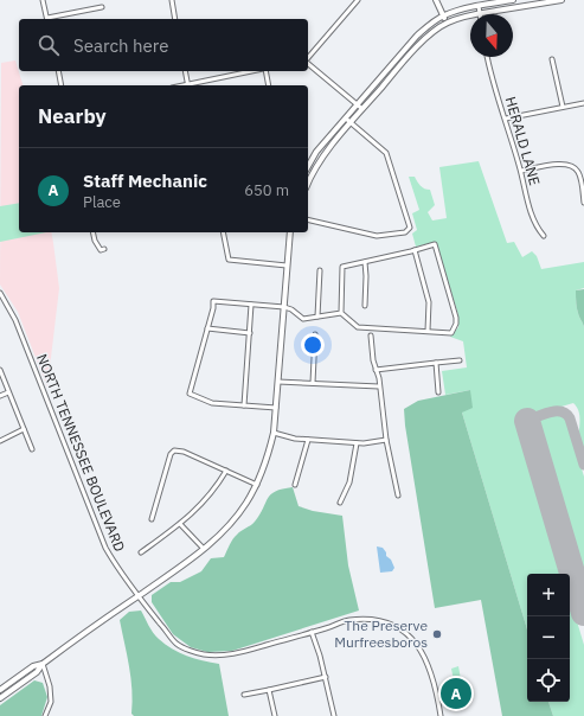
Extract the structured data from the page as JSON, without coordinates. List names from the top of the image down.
{
  "streets": {
    "street": ["HERALD LANE", "NORTH TENNESSEE BOULEVARD"]
  },
  "places": ["The Preserve Murfreesboros"],
  "north": "bottom",
  "page": {
    "search": "Search here",
    "heading": "Nearby",
    "list": [
      {
        "mark": "A",
        "name": "Staff Mechanic",
        "note": "Place",
        "value": "650 m"
      }
    ],
    "map_buttons": ["+", "−"],
    "pins": "A"
  }
}
